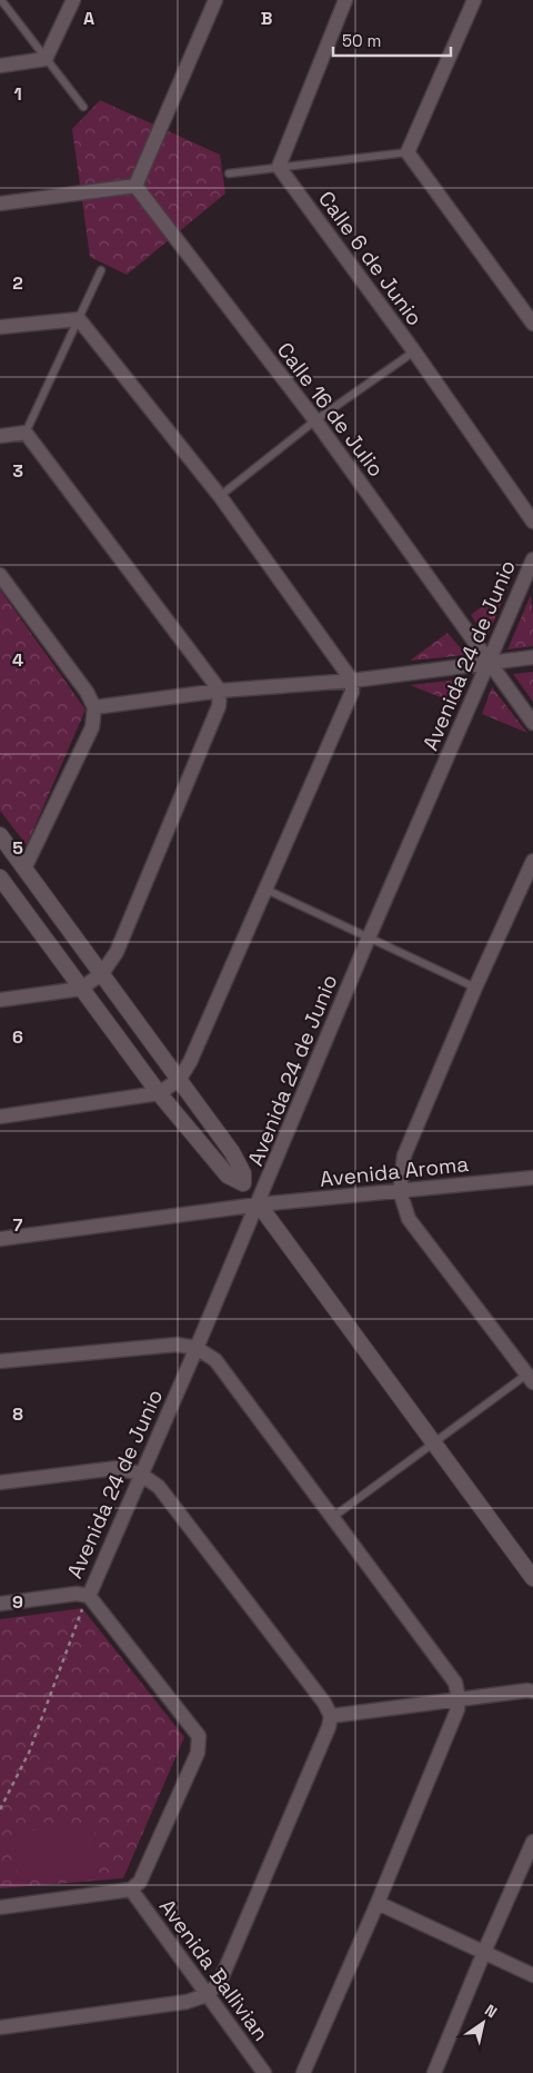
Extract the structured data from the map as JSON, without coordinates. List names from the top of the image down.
{
  "streets": {
    "street": [
      "Calle 6 de Junio",
      "Calle 16 de Julio",
      "Avenida 24 de Junio",
      "Avenida Aroma",
      "Avenida Ballivian"
    ]
  },
  "crossings": [
    ["Calle 16 de Julio", "Avenida 24 de Junio"],
    ["Avenida 24 de Junio", "Avenida Aroma"]
  ],
  "scale_bar": "50 m",
  "north": "top right",
  "grid": {
    "columns": ["A", "B"],
    "rows": [
      "1",
      "2",
      "3",
      "4",
      "5",
      "6",
      "7",
      "8",
      "9"
    ]
  }
}
